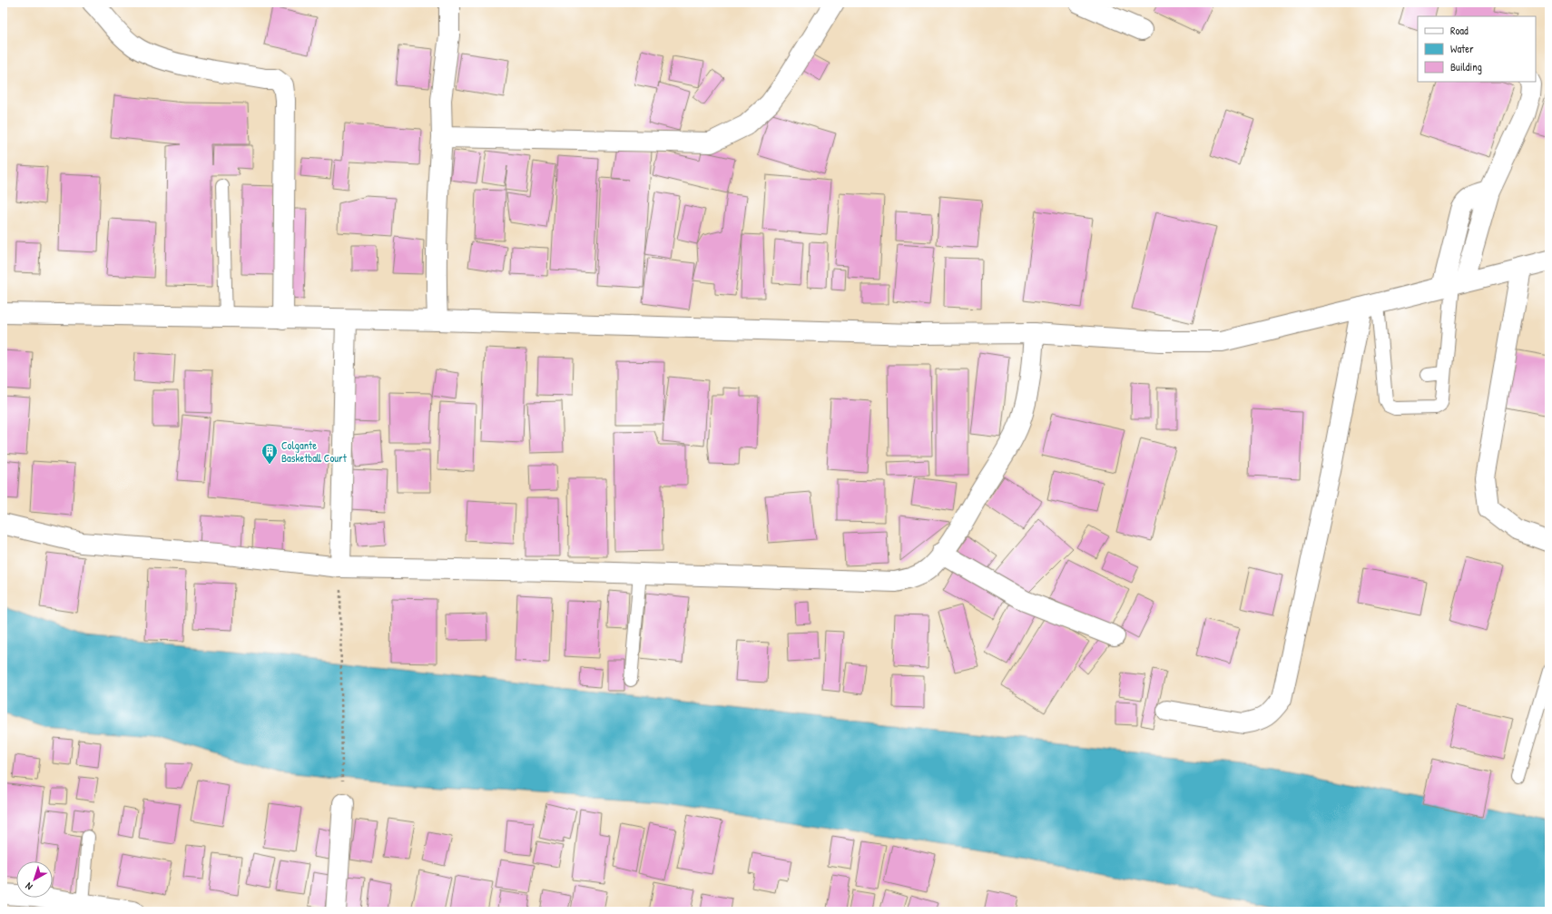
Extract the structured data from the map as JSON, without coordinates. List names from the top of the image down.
{
  "places": {
    "building": ["Colgante Basketball Court"]
  },
  "legend": ["Road", "Water", "Building"],
  "north": "bottom left"
}
